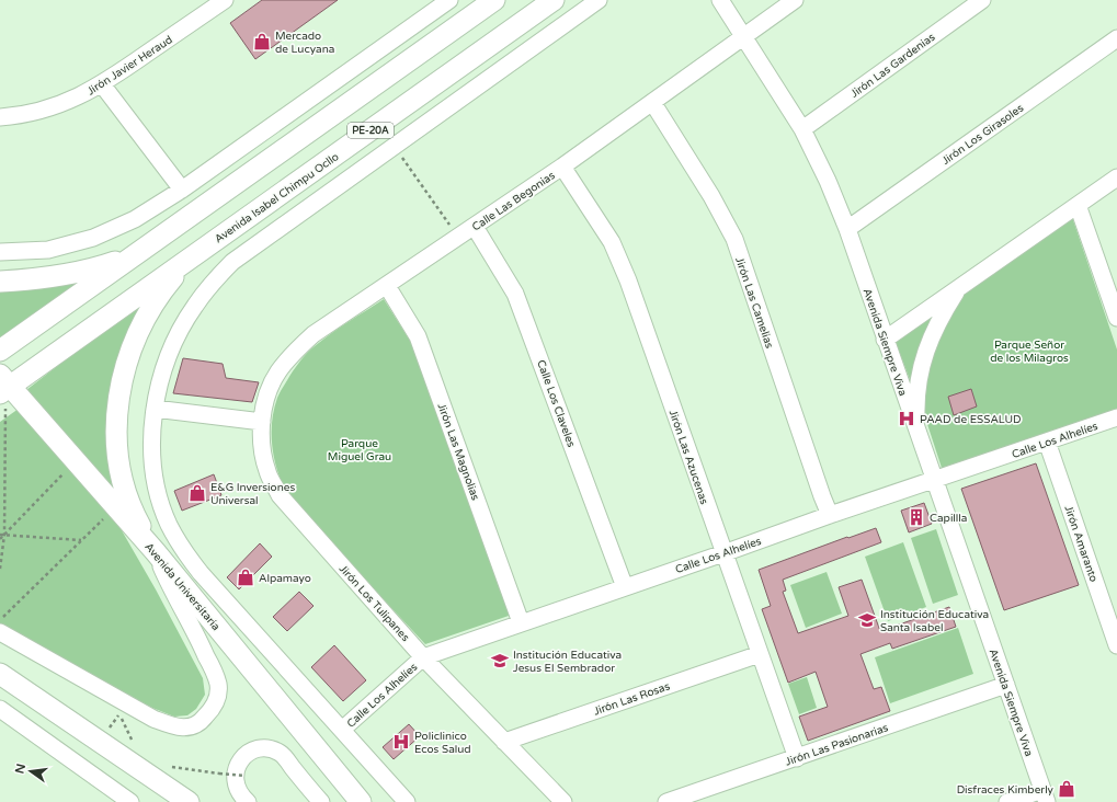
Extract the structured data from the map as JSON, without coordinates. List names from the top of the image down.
{
  "streets": {
    "main road": ["PE-20A", "Avenida Isabel Chimpu Ocllo", "Avenida Universitaria"],
    "street": [
      "Jirón Javier Heraud",
      "Jirón Las Gardenias",
      "Jirón Los Girasoles",
      "Calle Las Begonias",
      "Jirón Las Camelias",
      "Avenida Siempre Viva",
      "Calle Los Claveles",
      "Calle Los Alhelíes",
      "Jirón Las Magnolias",
      "Jirón Las Azucenas",
      "Jirón Amaranto",
      "Jirón Los Tulipanes",
      "Jirón Las Rosas",
      "Jirón Las Pasionarias"
    ]
  },
  "crossings": [
    ["Jirón Las Gardenias", "Avenida Siempre Viva"],
    ["Jirón Los Girasoles", "Avenida Siempre Viva"],
    ["Avenida Isabel Chimpu Ocllo", "Avenida Universitaria"],
    ["Calle Las Begonias", "Jirón Las Camelias"],
    ["Calle Las Begonias", "Avenida Siempre Viva"],
    ["Calle Las Begonias", "Calle Los Claveles"],
    ["Calle Las Begonias", "Jirón Las Magnolias"],
    ["Calle Las Begonias", "Jirón Las Azucenas"],
    ["Calle Las Begonias", "Jirón Los Tulipanes"],
    ["Jirón Las Camelias", "Calle Los Alhelíes"],
    ["Avenida Siempre Viva", "Calle Los Alhelíes"],
    ["Avenida Siempre Viva", "Jirón Las Pasionarias"],
    ["Calle Los Claveles", "Calle Los Alhelíes"],
    ["Calle Los Alhelíes", "Jirón Las Magnolias"],
    ["Calle Los Alhelíes", "Jirón Las Azucenas"],
    ["Calle Los Alhelíes", "Jirón Amaranto"],
    ["Calle Los Alhelíes", "Avenida Universitaria"],
    ["Calle Los Alhelíes", "Jirón Los Tulipanes"],
    ["Jirón Las Azucenas", "Jirón Las Rosas"],
    ["Jirón Las Azucenas", "Jirón Las Pasionarias"],
    ["Jirón Los Tulipanes", "Jirón Las Rosas"]
  ],
  "parks": ["Parque Señor de los Milagros", "Parque Miguel Grau"],
  "places": {
    "shop": [
      "Mercado de Lucyana",
      "E&G Inversiones Universal",
      "Alpamayo",
      "Disfraces Kimberly"
    ],
    "hospital": ["PAAD de ESSALUD", "Policlinico Ecos Salud"],
    "building": ["Capillla"],
    "school or university": ["Institución Educativa Santa Isabel", "Institución Educativa Jesus El Sembrador"]
  },
  "north": "left"
}
